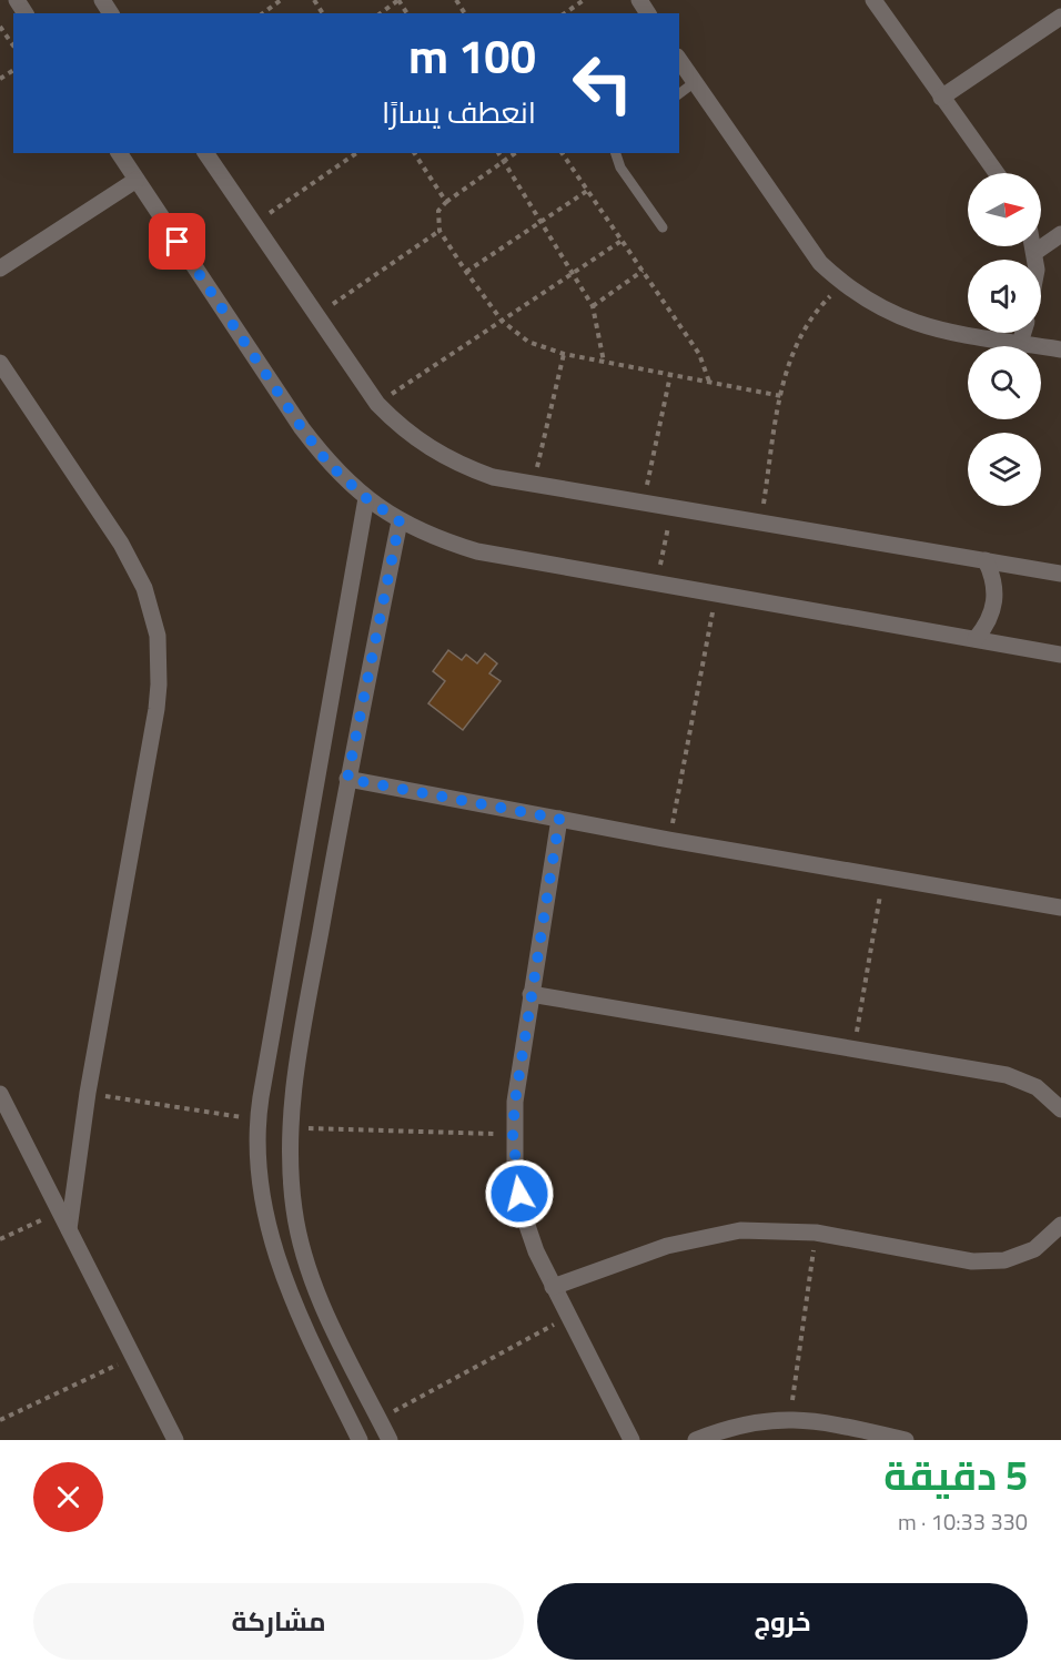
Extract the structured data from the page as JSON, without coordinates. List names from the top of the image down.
{
  "north": "right",
  "page": {
    "turn": ["100 m", "انعطف يسارًا"],
    "heading": ["5 دقيقة", "330 m · 10:33"],
    "buttons": ["خروج", "مشاركة"]
  }
}
